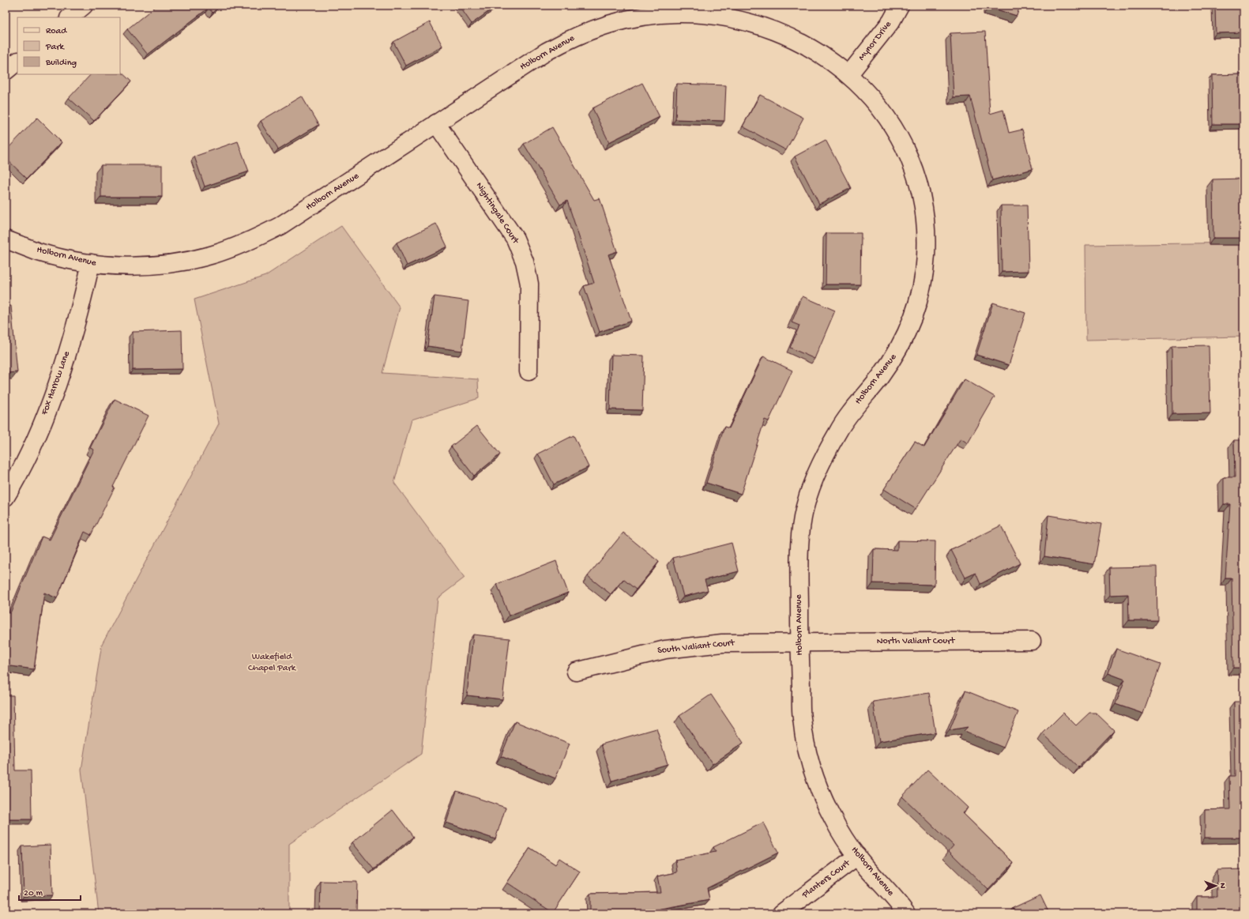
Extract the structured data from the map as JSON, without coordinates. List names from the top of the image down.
{
  "streets": {
    "street": [
      "Mynor Drive",
      "Holborn Avenue",
      "Nightingale Court",
      "Fox Harrow Lane",
      "North Valiant Court",
      "South Valiant Court",
      "Planters Court"
    ]
  },
  "crossings": [
    ["Mynor Drive", "Holborn Avenue"],
    ["Holborn Avenue", "Nightingale Court"],
    ["Holborn Avenue", "Fox Harrow Lane"],
    ["Holborn Avenue", "North Valiant Court"],
    ["Holborn Avenue", "South Valiant Court"],
    ["Holborn Avenue", "Planters Court"],
    ["North Valiant Court", "South Valiant Court"]
  ],
  "parks": ["Wakefield Chapel Park"],
  "legend": ["Road", "Park", "Building"],
  "scale_bar": "20 m",
  "north": "right"
}
